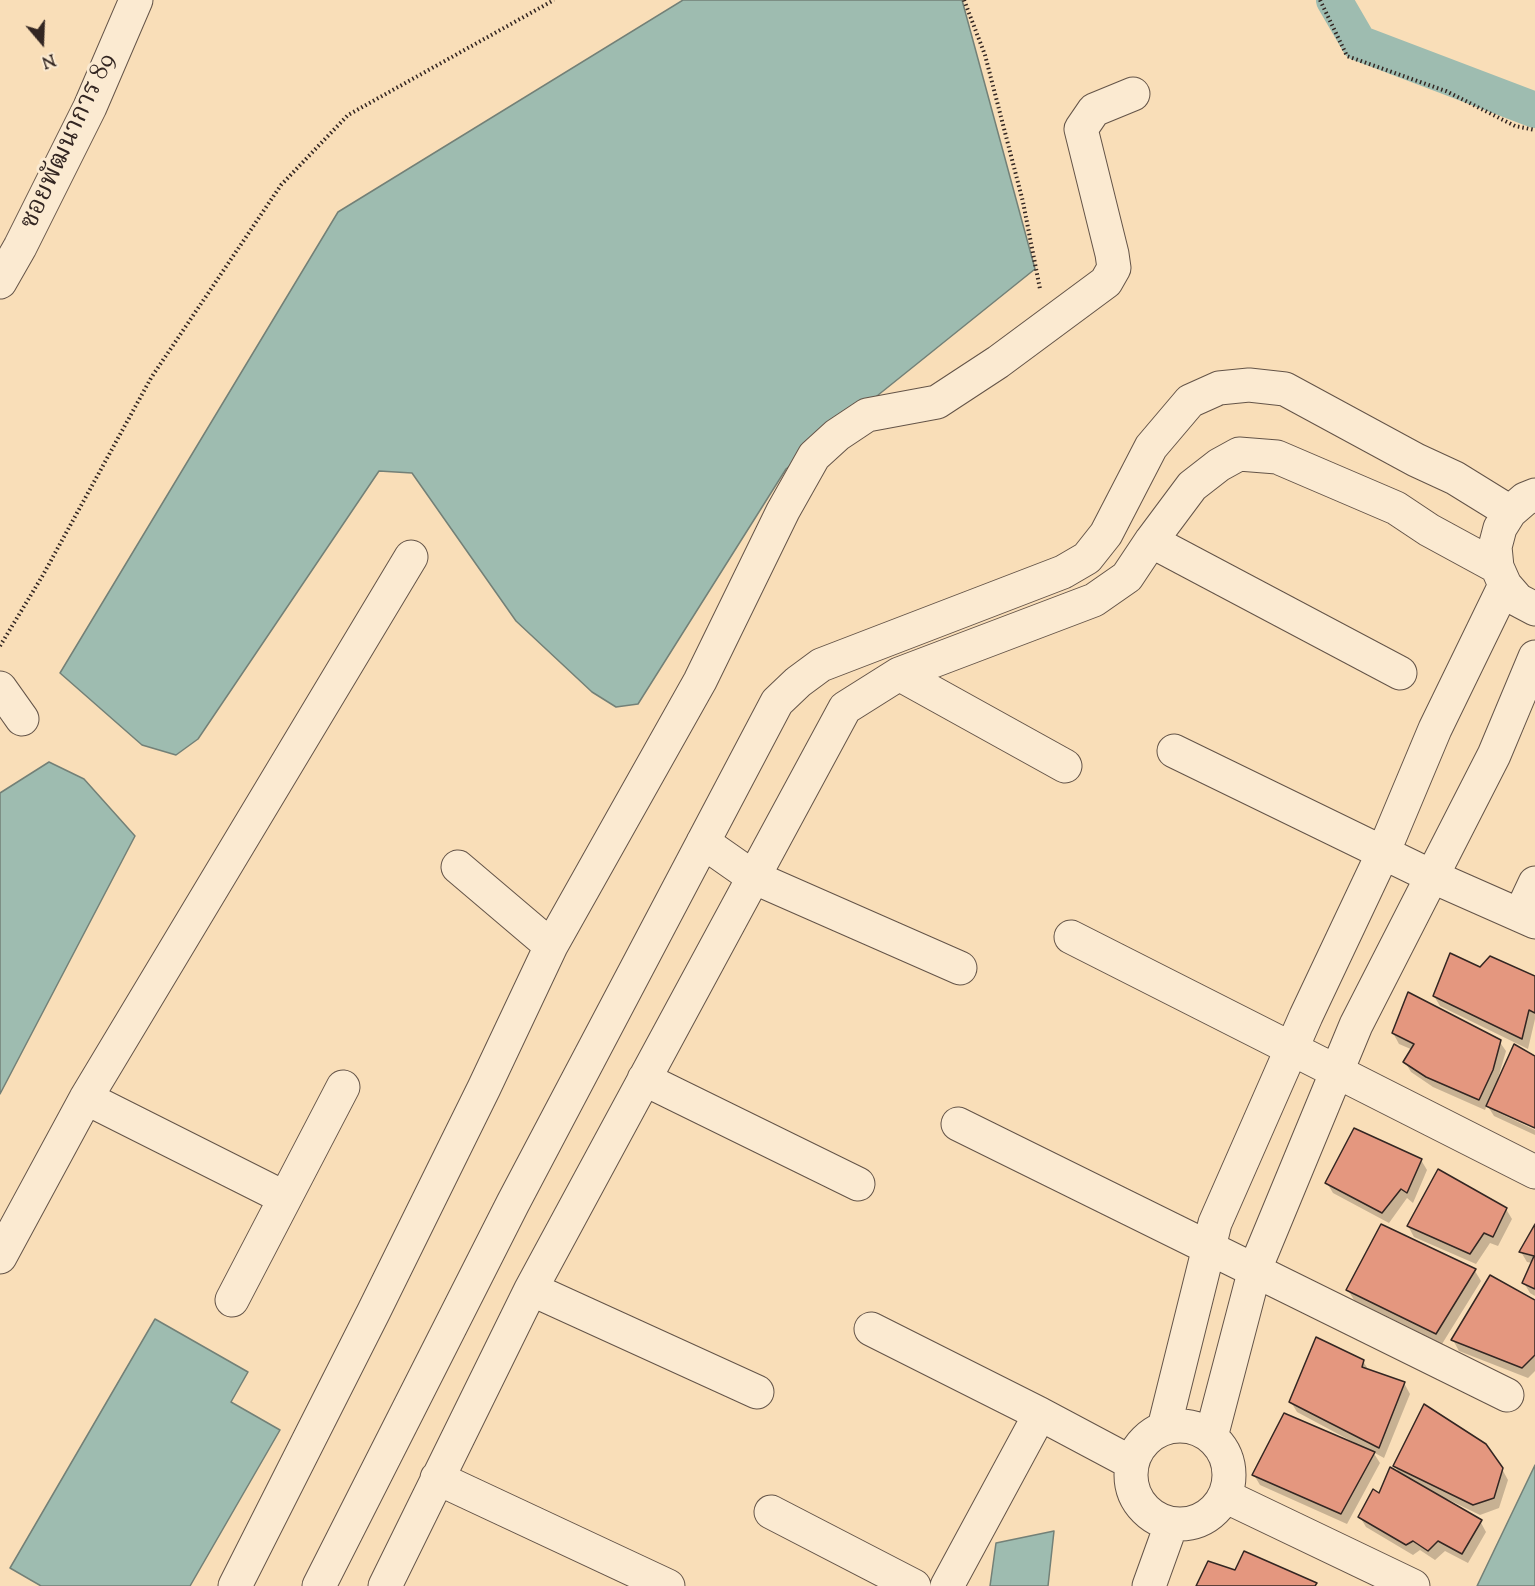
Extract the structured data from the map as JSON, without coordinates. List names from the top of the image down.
{
  "streets": {
    "street": ["ซอยพัฒนาการ 89"]
  },
  "north": "bottom"
}
